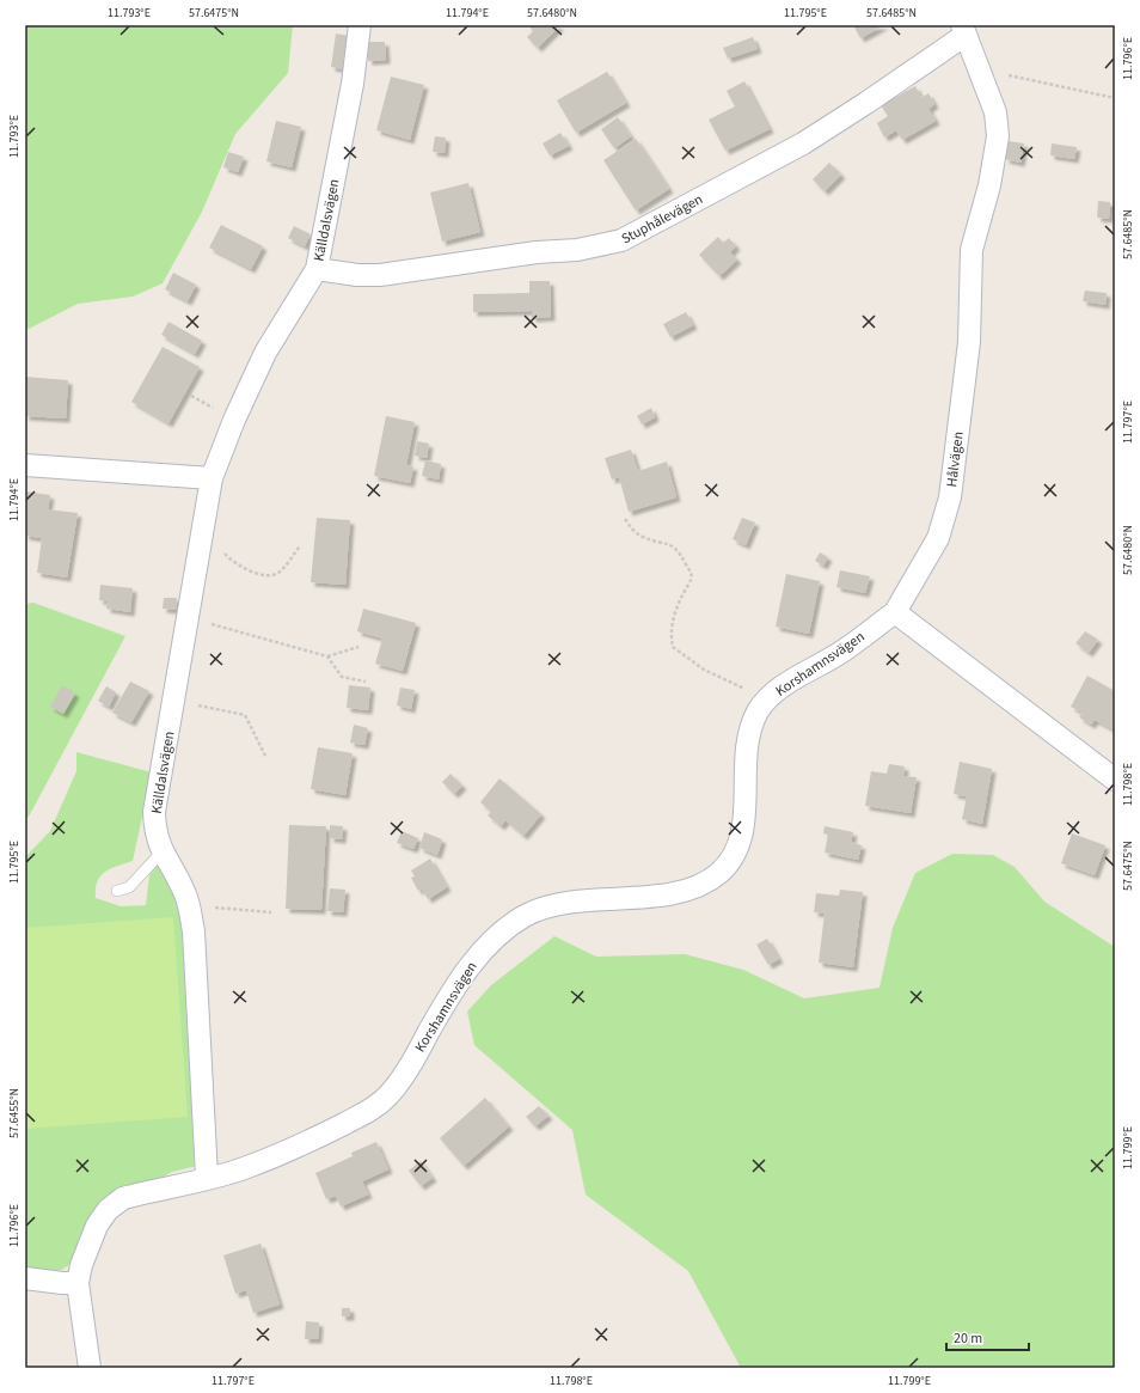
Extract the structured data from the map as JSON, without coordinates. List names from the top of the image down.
{
  "streets": {
    "street": [
      "Stuphålevägen",
      "Källdalsvägen",
      "Hålvägen",
      "Korshamnsvägen"
    ]
  },
  "crossings": [
    ["Stuphålevägen", "Källdalsvägen"],
    ["Stuphålevägen", "Hålvägen"],
    ["Källdalsvägen", "Korshamnsvägen"],
    ["Hålvägen", "Korshamnsvägen"]
  ],
  "scale_bar": "20 m",
  "coordinates": [
    "11.793°E",
    "57.6475°N",
    "11.794°E",
    "57.6480°N",
    "11.795°E",
    "57.6485°N",
    "11.796°E",
    "11.797°E",
    "11.798°E",
    "57.6455°N",
    "11.799°E"
  ]
}
